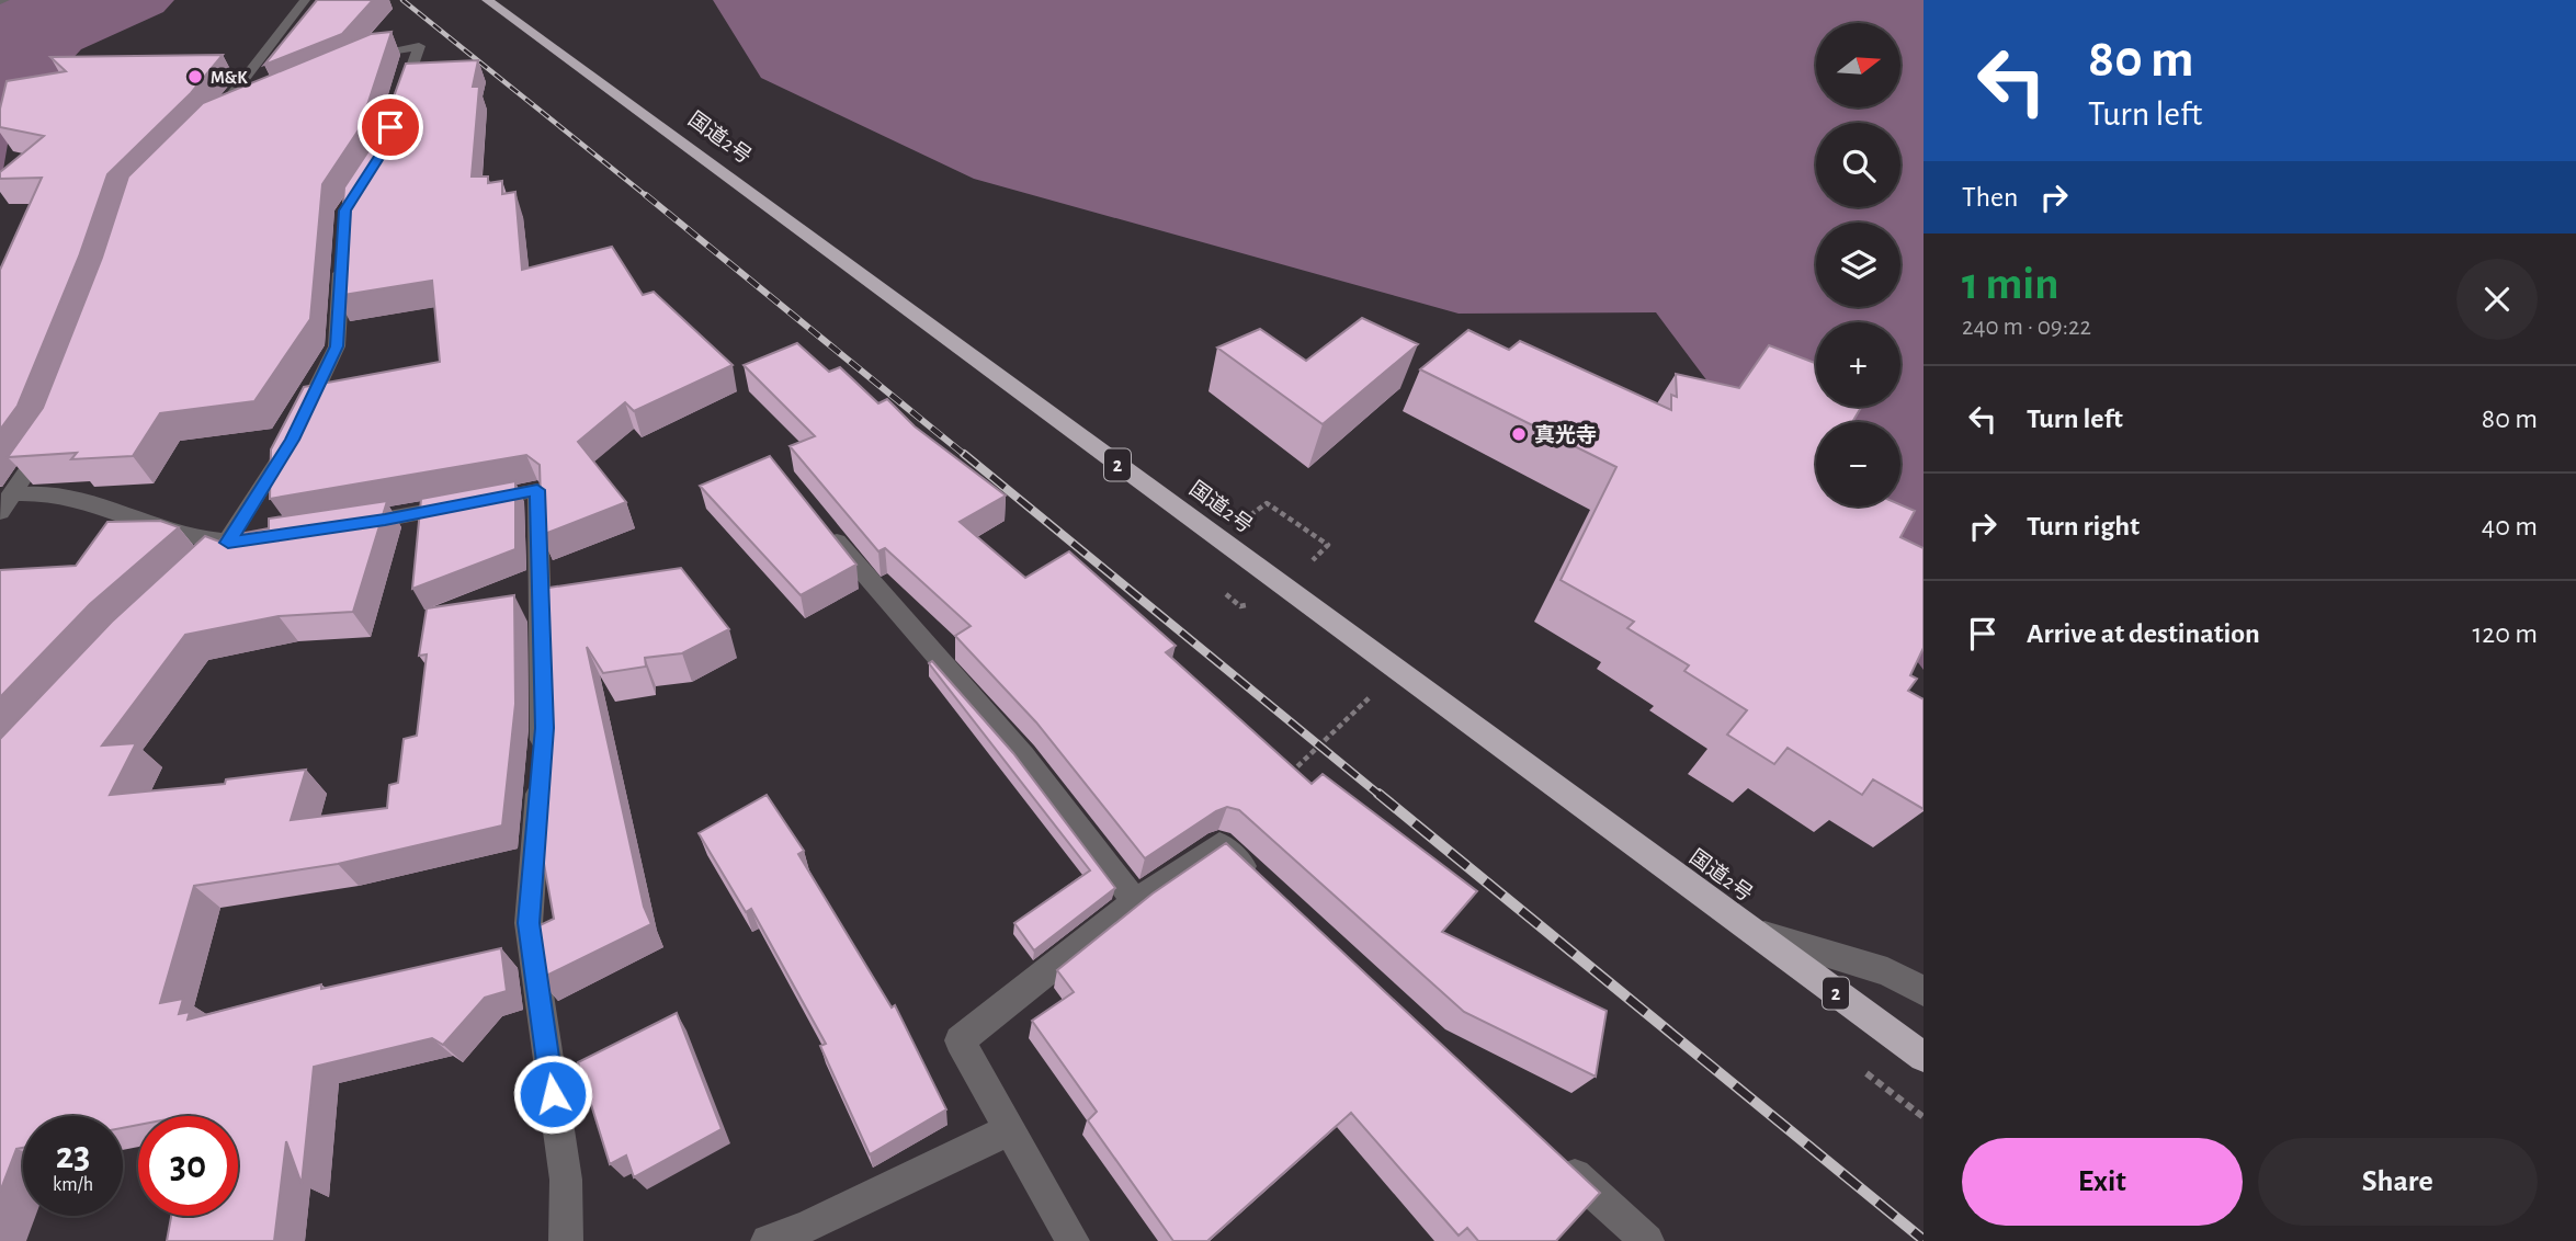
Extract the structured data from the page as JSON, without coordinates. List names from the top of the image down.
{
  "streets": {
    "highway": ["国道2号", "2"]
  },
  "places": ["M&K", "真光寺"],
  "north": "right",
  "page": {
    "turn": ["80 m", "Turn left"],
    "map_buttons": ["+", "−"],
    "then": "Then",
    "heading": ["1 min", "240 m · 09:22"],
    "list": [
      {
        "name": "Turn left",
        "value": "80 m"
      },
      {
        "name": "Turn right",
        "value": "40 m"
      },
      {
        "name": "Arrive at destination",
        "value": "120 m"
      }
    ],
    "speed": "23 km/h",
    "limit": "30",
    "buttons": ["Exit", "Share"]
  }
}
